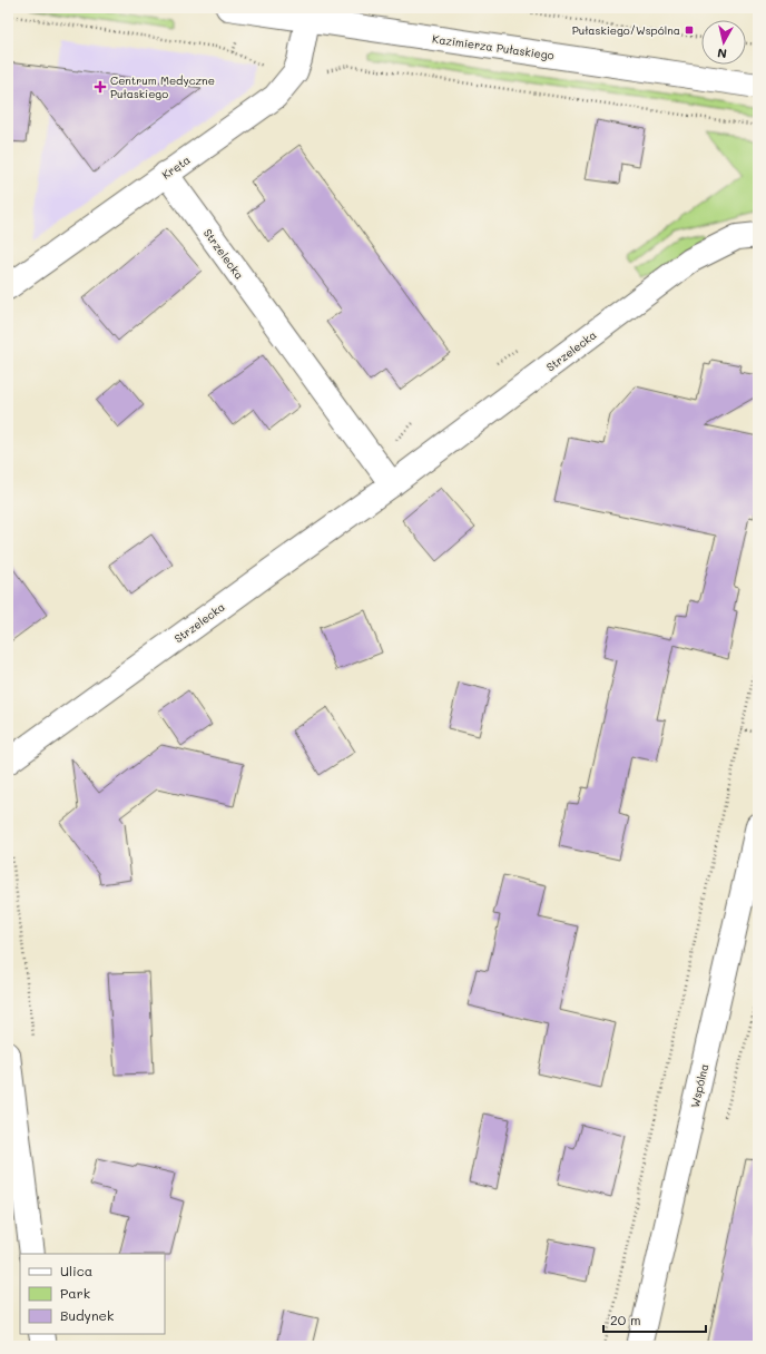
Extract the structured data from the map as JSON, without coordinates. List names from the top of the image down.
{
  "streets": {
    "street": [
      "Kazimierza Pułaskiego",
      "Kręta",
      "Strzelecka",
      "Wspólna"
    ]
  },
  "crossings": [
    ["Kazimierza Pułaskiego", "Kręta"],
    ["Kręta", "Strzelecka"]
  ],
  "places": {
    "transit": ["Pułaskiego/Wspólna"],
    "health": ["Centrum Medyczne Pułaskiego"]
  },
  "legend": ["Ulica", "Park", "Budynek"],
  "scale_bar": "20 m",
  "north": "bottom"
}
